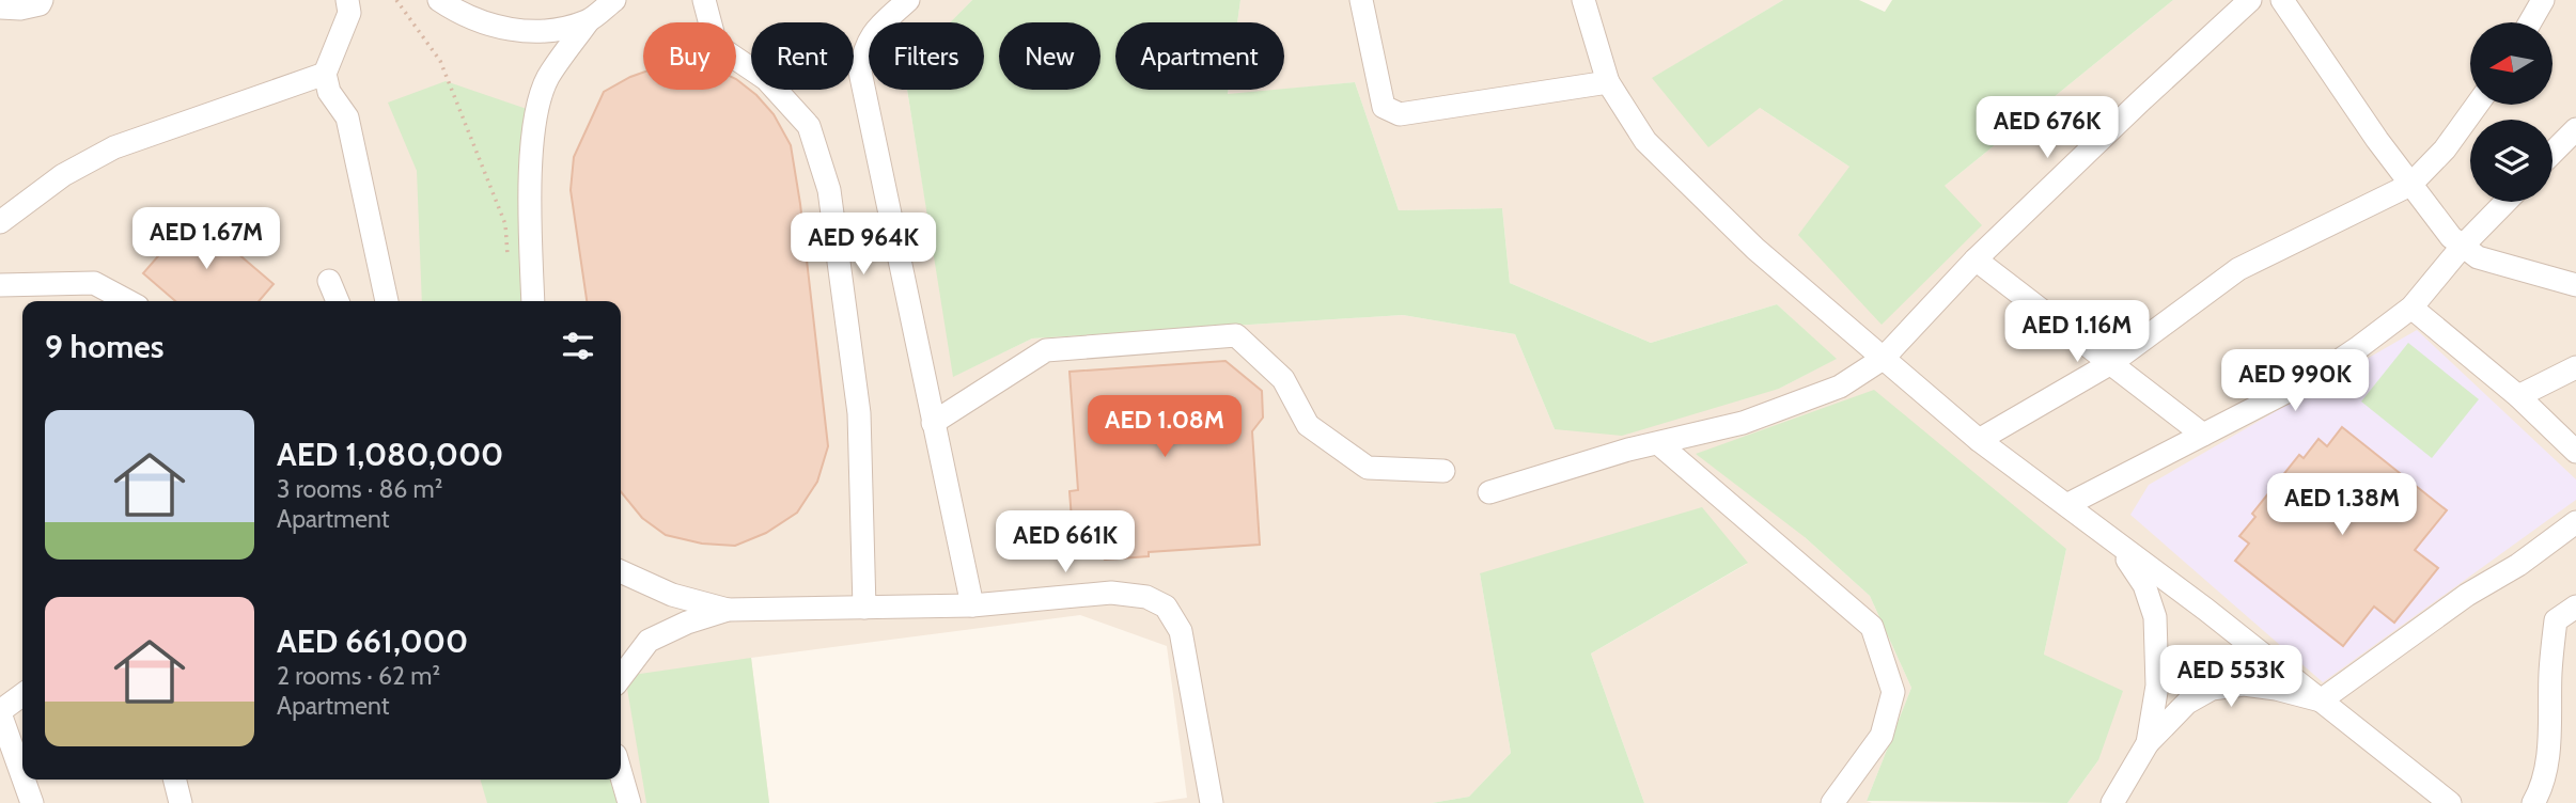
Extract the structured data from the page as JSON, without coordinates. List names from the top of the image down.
{
  "north": "left",
  "page": {
    "chip": [
      "Buy",
      "Rent",
      "Filters",
      "New",
      "Apartment"
    ],
    "price": [
      "AED 676K",
      "AED 1.67M",
      "AED 964K",
      "AED 1.16M",
      "AED 990K",
      "AED 1.08M",
      "AED 1.38M",
      "AED 661K",
      "AED 553K"
    ],
    "heading": "9 homes",
    "list": [
      {
        "name": "AED 1,080,000",
        "note": "3 rooms · 86 m² · Apartment"
      },
      {
        "name": "AED 661,000",
        "note": "2 rooms · 62 m² · Apartment"
      }
    ]
  }
}
